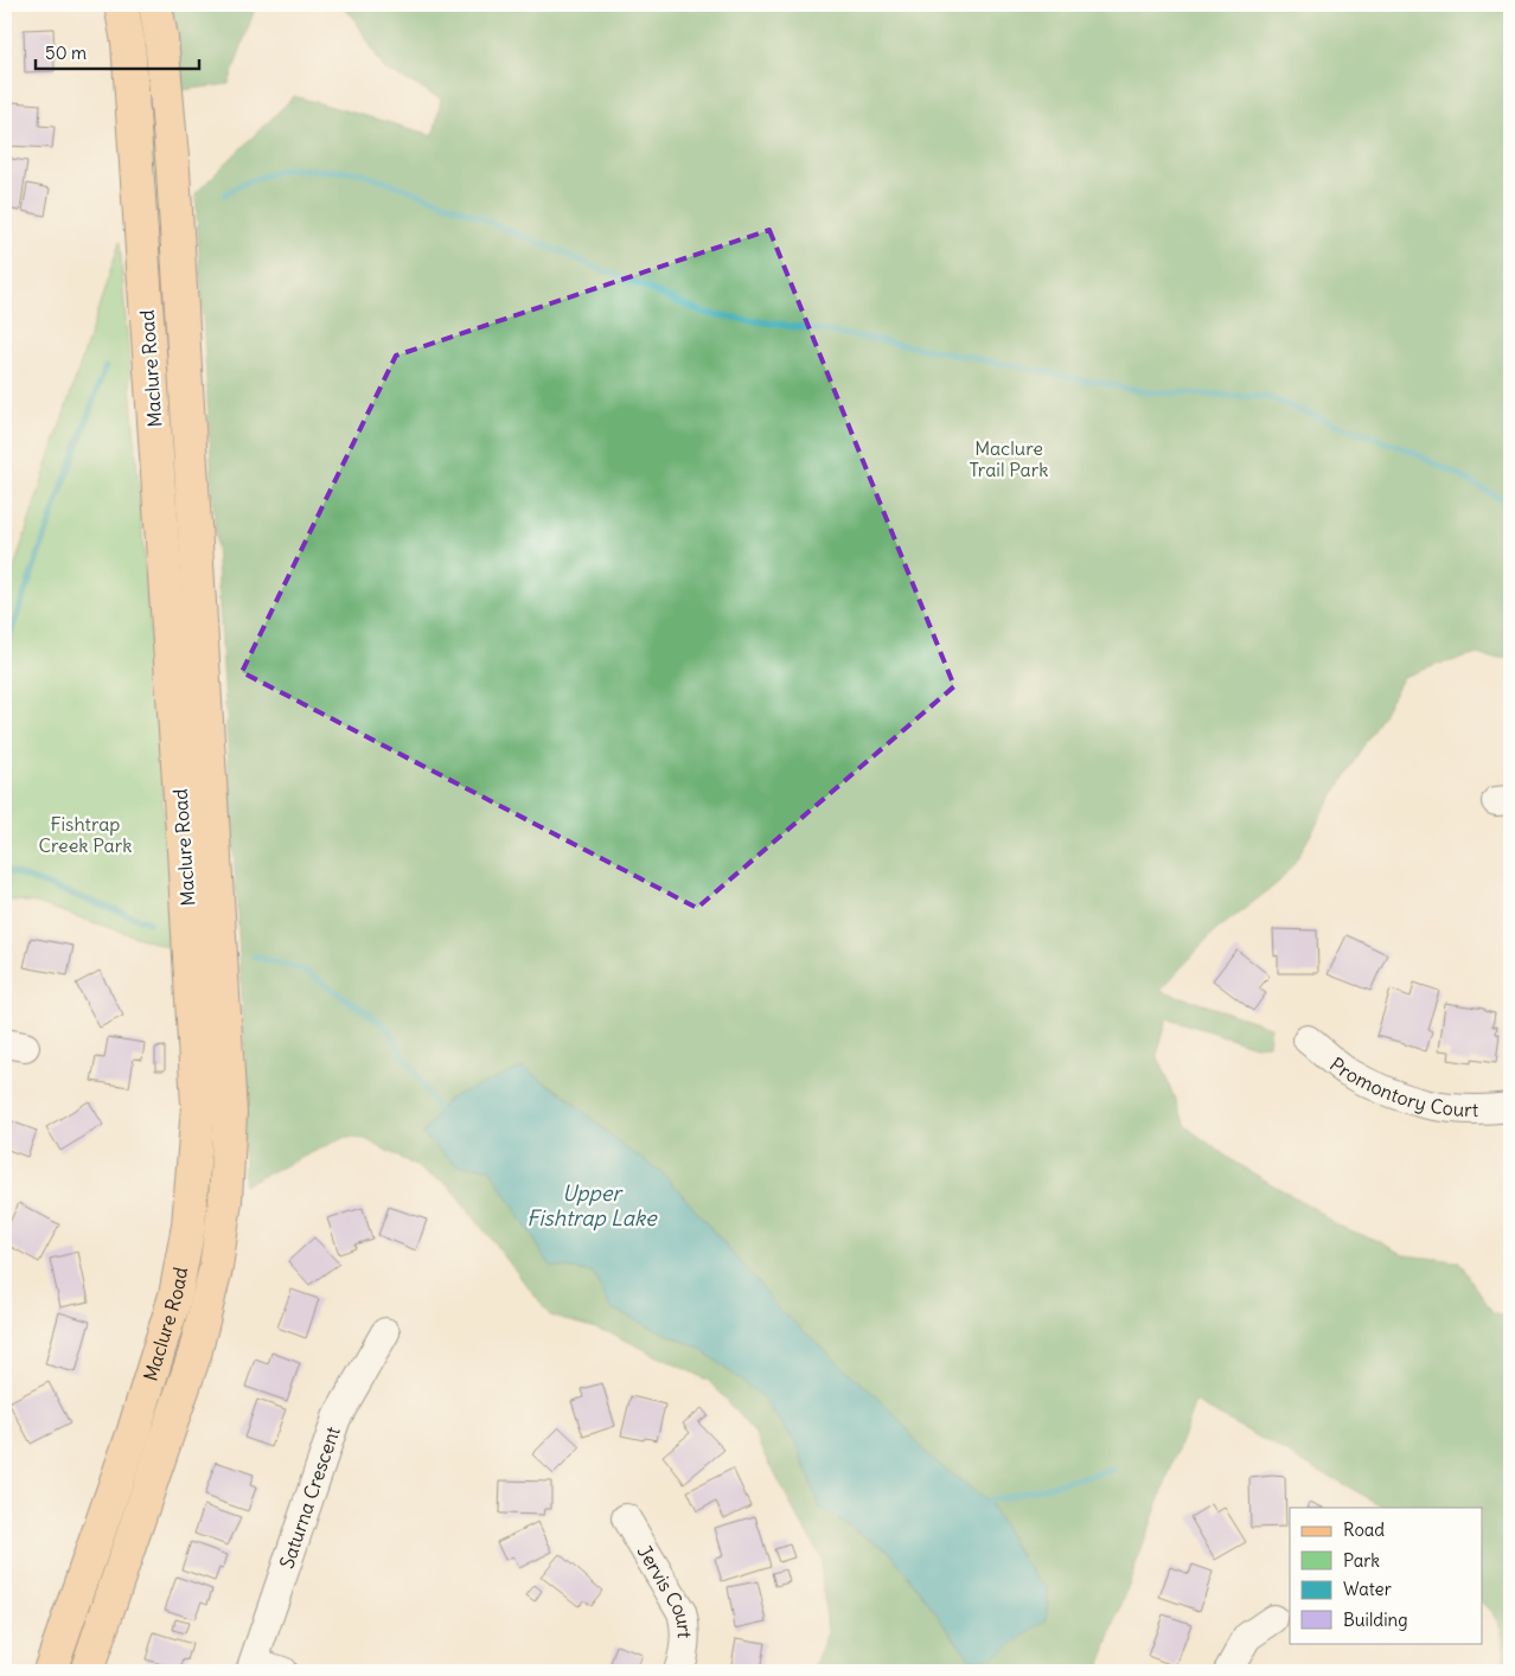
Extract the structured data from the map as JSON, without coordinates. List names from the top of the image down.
{
  "streets": {
    "main road": ["Maclure Road"],
    "street": ["Promontory Court", "Saturna Crescent", "Jervis Court"]
  },
  "water": ["Upper Fishtrap Lake"],
  "parks": ["Maclure Trail Park", "Fishtrap Creek Park"],
  "legend": [
    "Road",
    "Park",
    "Water",
    "Building"
  ],
  "scale_bar": "50 m"
}
